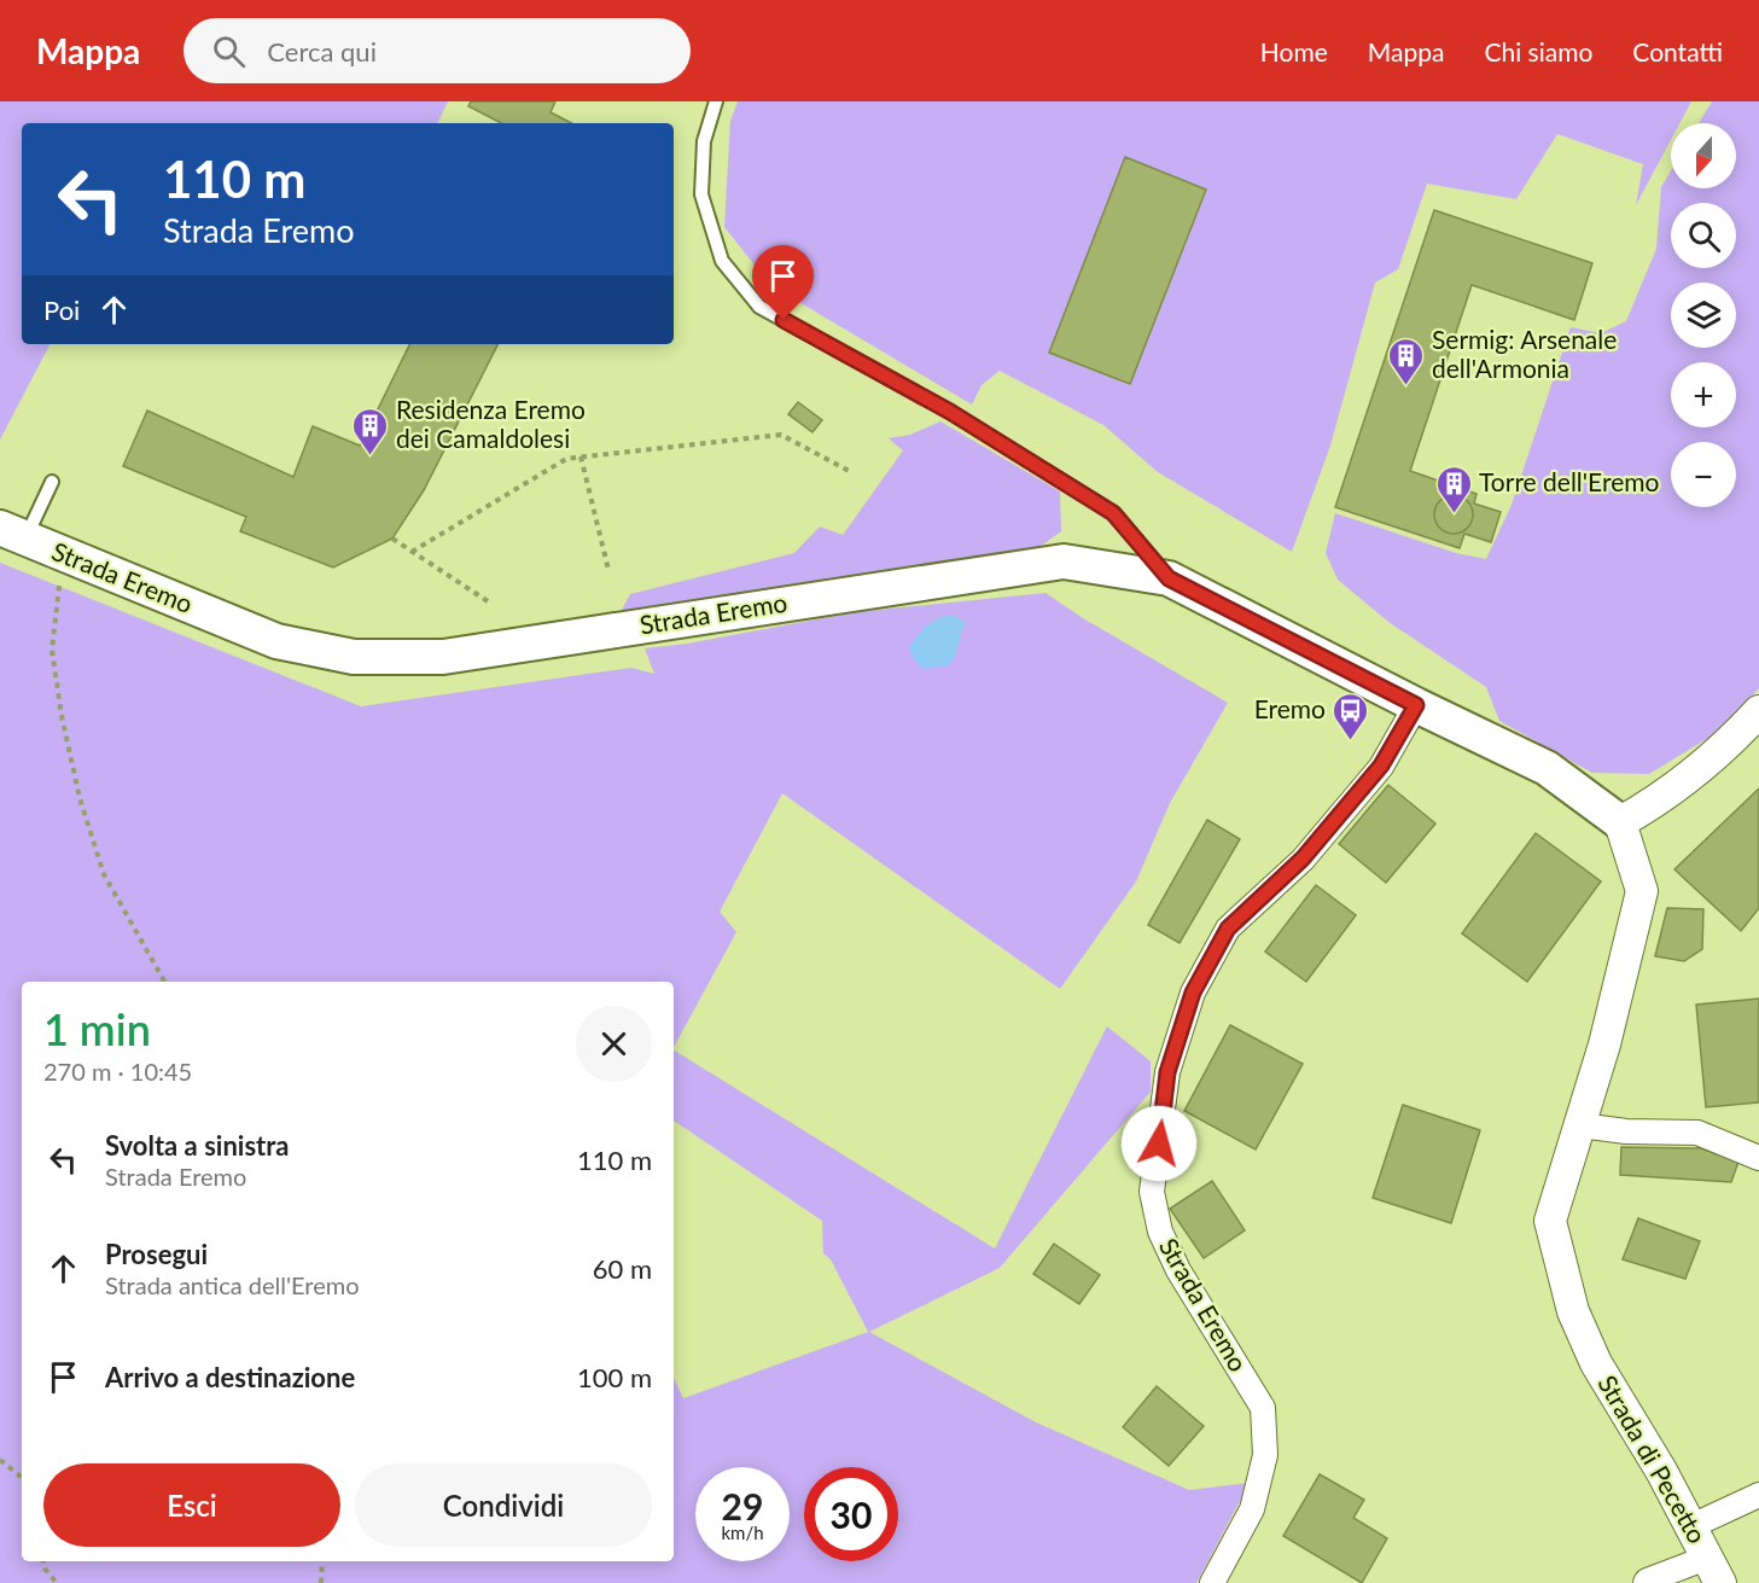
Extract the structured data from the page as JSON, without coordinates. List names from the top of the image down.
{
  "streets": {
    "main road": ["Strada Eremo"],
    "street": ["Strada di Pecetto"]
  },
  "places": {
    "building": ["Sermig: Arsenale dell'Armonia", "Residenza Eremo dei Camaldolesi", "Torre dell'Eremo"],
    "bus stop": ["Eremo"]
  },
  "north": "bottom",
  "page": {
    "header": "Mappa",
    "search": "Cerca qui",
    "nav": [
      "Home",
      "Mappa",
      "Chi siamo",
      "Contatti"
    ],
    "map_buttons": ["+", "−"],
    "turn": ["110 m", "Strada Eremo"],
    "then": "Poi",
    "heading": ["1 min", "270 m · 10:45"],
    "list": [
      {
        "name": "Svolta a sinistra",
        "note": "Strada Eremo",
        "value": "110 m"
      },
      {
        "name": "Prosegui",
        "note": "Strada antica dell'Eremo",
        "value": "60 m"
      },
      {
        "name": "Arrivo a destinazione",
        "value": "100 m"
      }
    ],
    "buttons": ["Esci", "Condividi"],
    "speed": "29 km/h",
    "limit": "30"
  }
}
